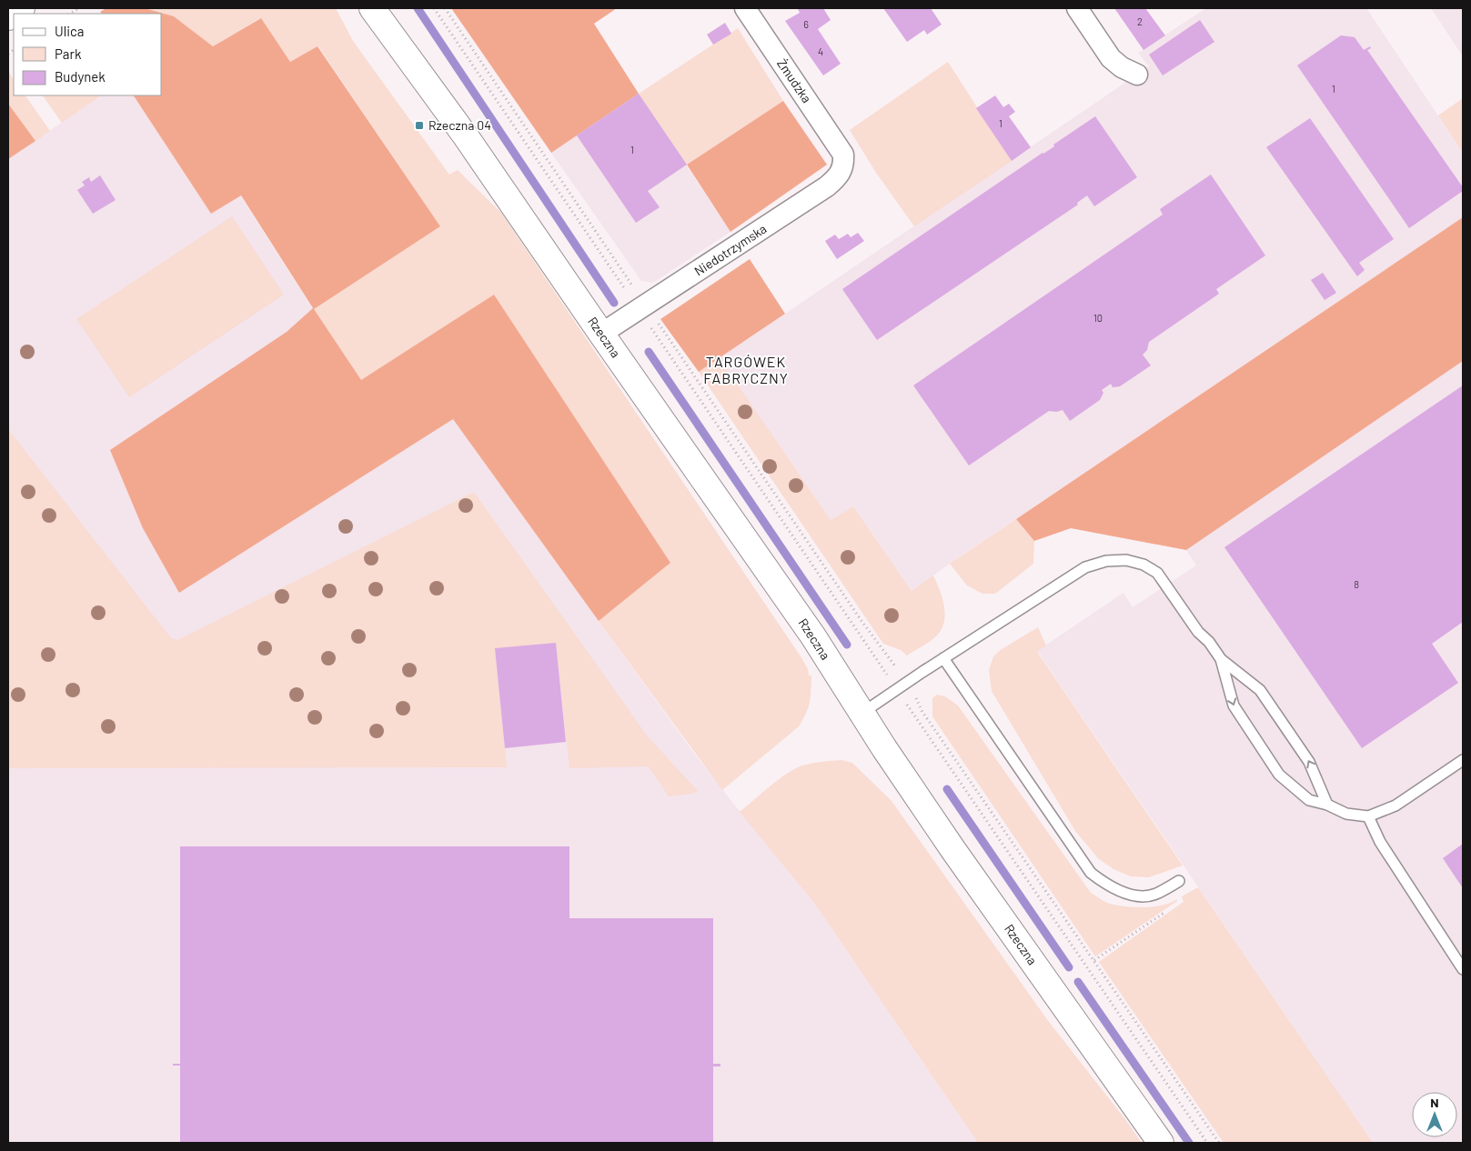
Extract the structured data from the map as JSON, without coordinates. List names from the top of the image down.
{
  "streets": {
    "street": ["Żmudzka", "Niedotrzymska", "Rzeczna"]
  },
  "crossings": [
    ["Żmudzka", "Niedotrzymska"],
    ["Niedotrzymska", "Rzeczna"]
  ],
  "districts": ["TARGÓWEK FABRYCZNY"],
  "places": {
    "transit": ["Rzeczna 04"]
  },
  "house_numbers": [
    "2",
    "6",
    "4",
    "1",
    "1",
    "1",
    "10",
    "8"
  ],
  "legend": ["Ulica", "Park", "Budynek"],
  "north": "top"
}
